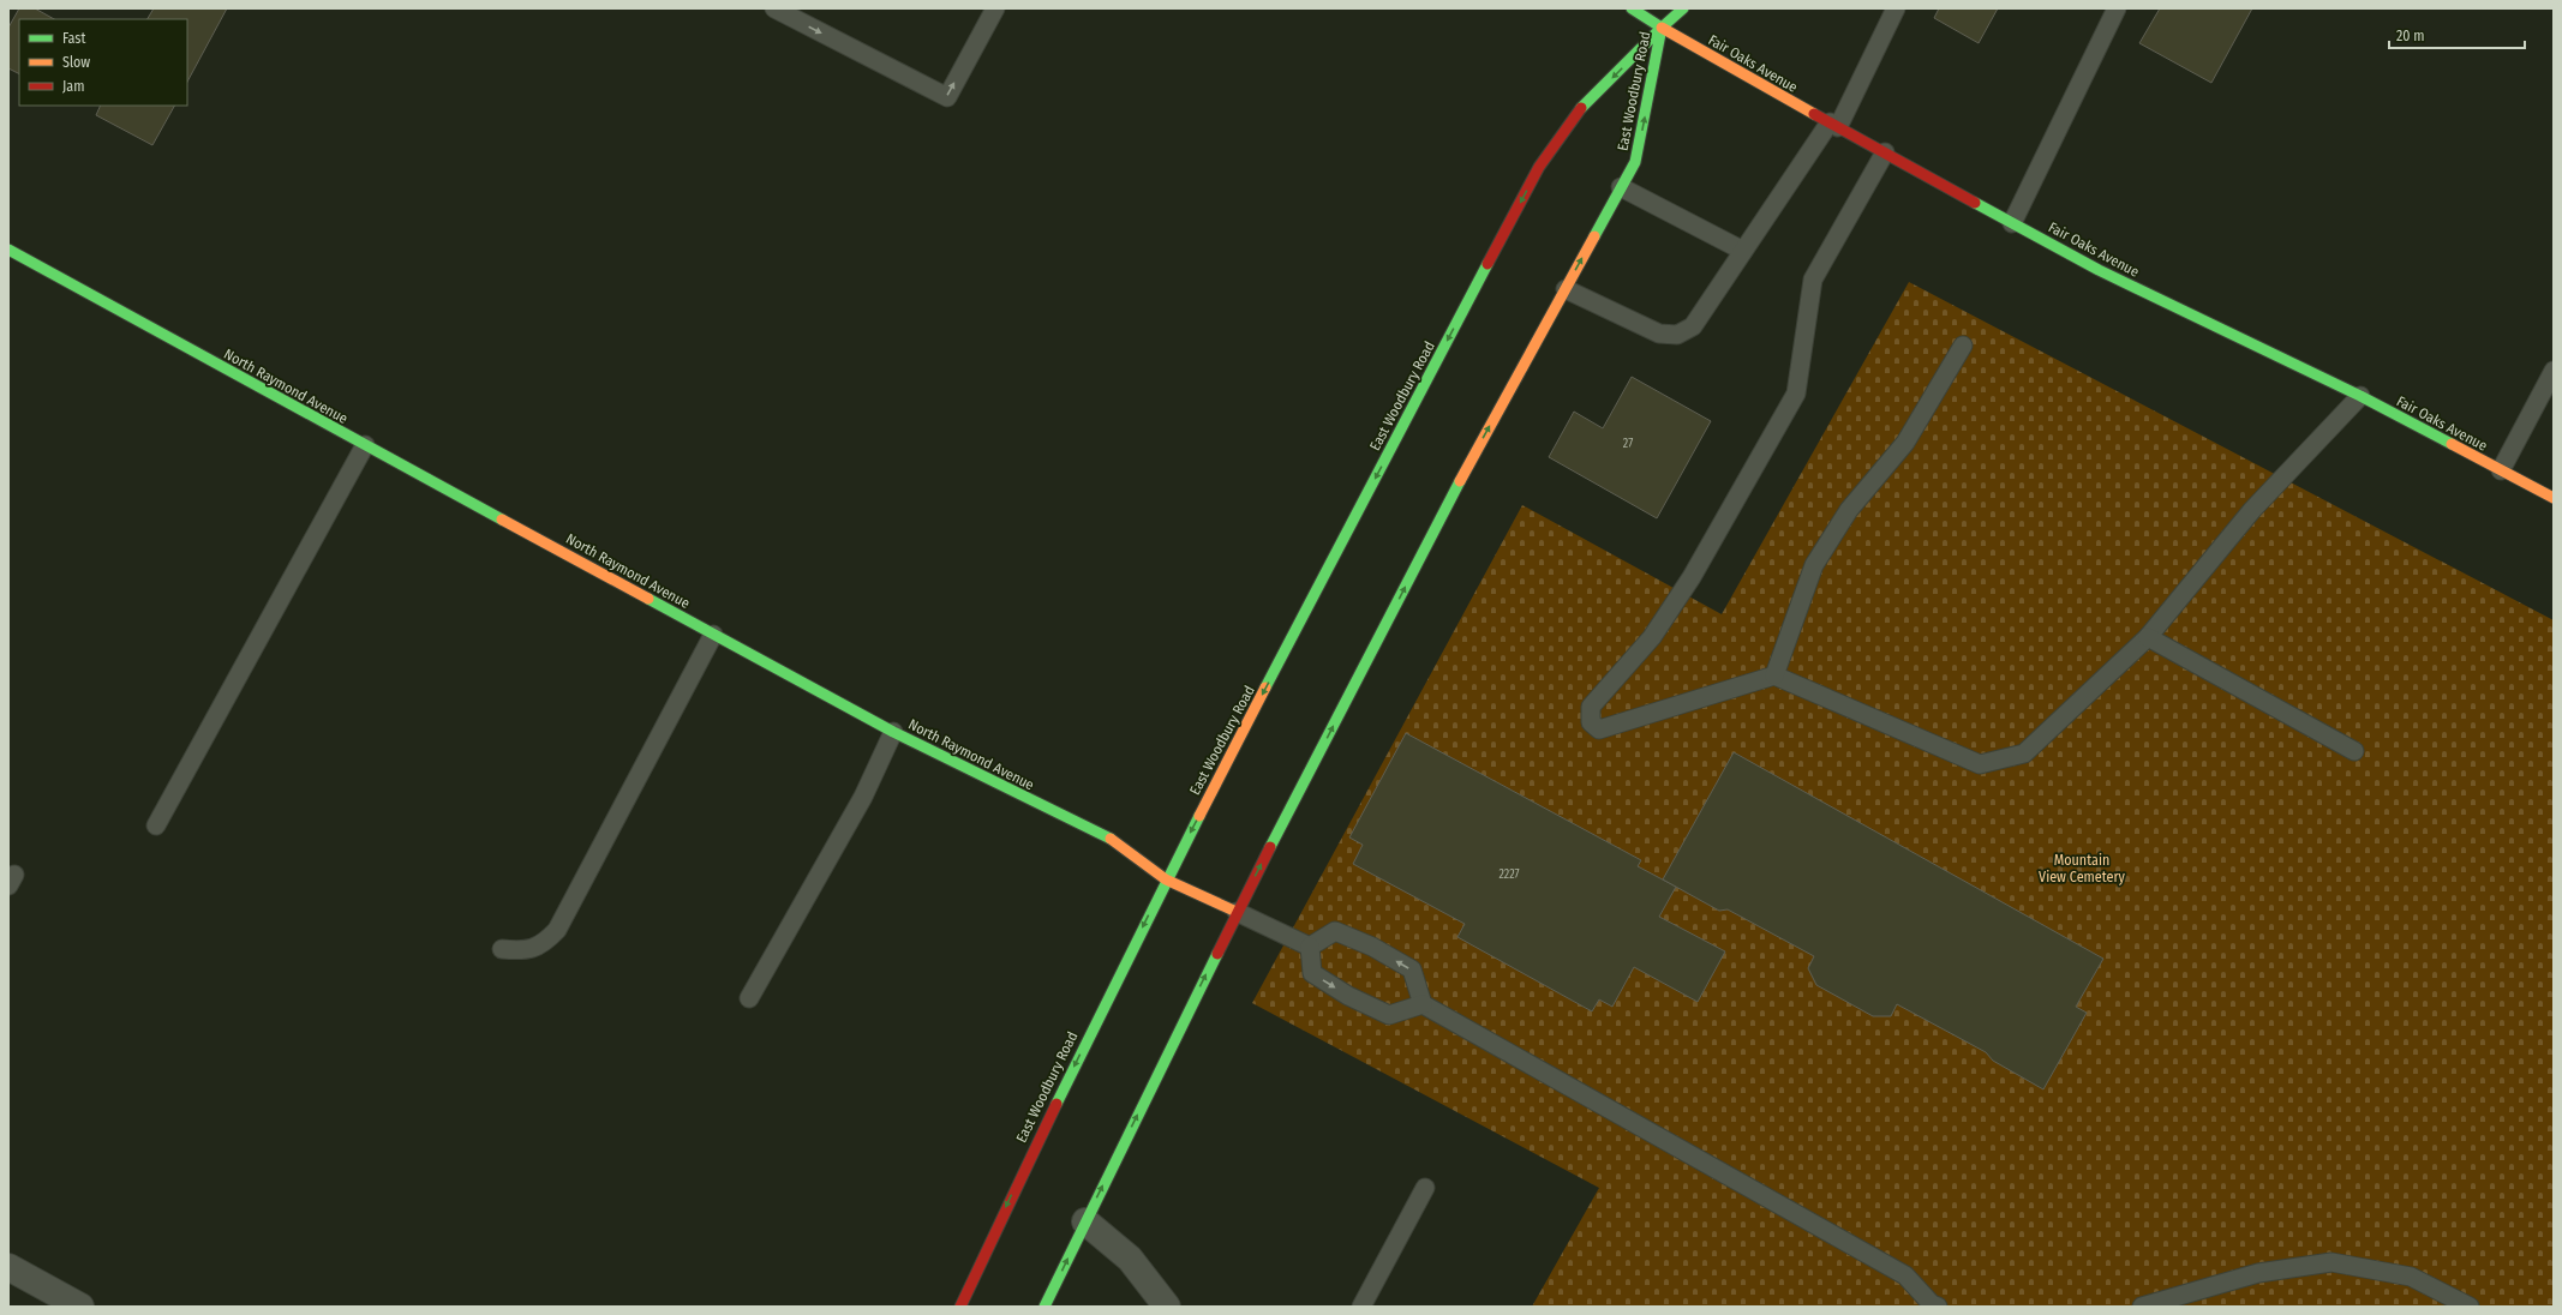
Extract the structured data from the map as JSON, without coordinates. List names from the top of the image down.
{
  "streets": {
    "main road": ["Fair Oaks Avenue", "East Woodbury Road", "North Raymond Avenue"]
  },
  "crossings": [
    ["Fair Oaks Avenue", "East Woodbury Road"],
    ["East Woodbury Road", "North Raymond Avenue"]
  ],
  "parks": ["Mountain View Cemetery"],
  "house_numbers": ["27", "2227"],
  "legend": ["Fast", "Slow", "Jam"],
  "scale_bar": "20 m"
}
